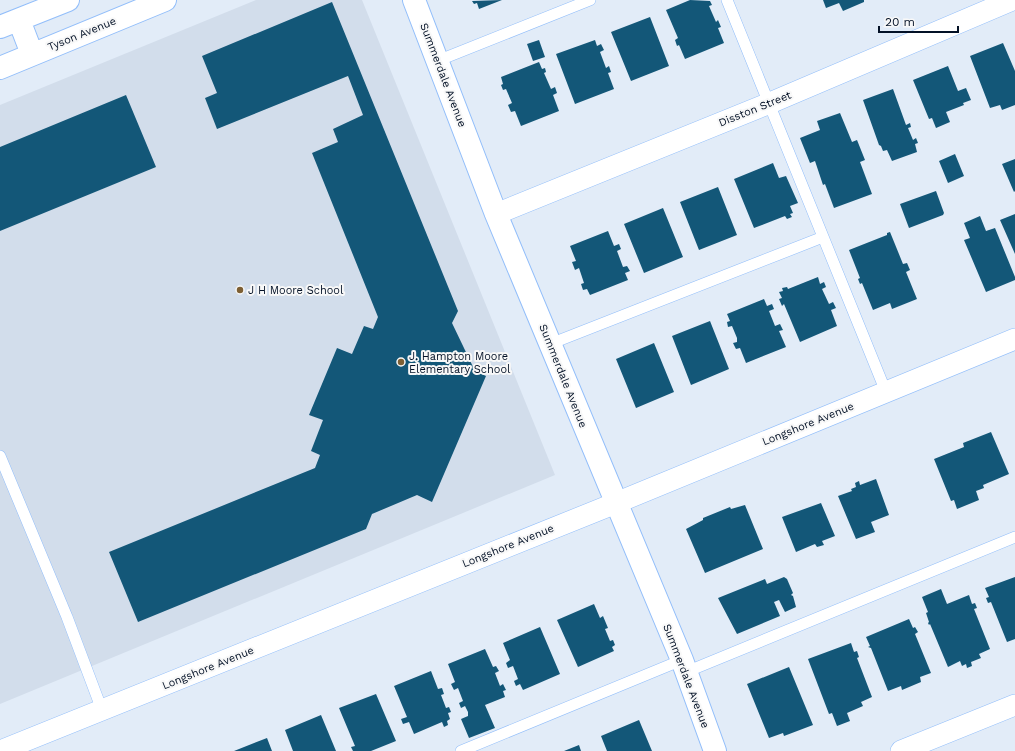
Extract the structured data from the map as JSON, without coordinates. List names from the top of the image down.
{
  "streets": {
    "street": [
      "Tyson Avenue",
      "Summerdale Avenue",
      "Disston Street",
      "Longshore Avenue"
    ]
  },
  "crossings": [
    ["Summerdale Avenue", "Disston Street"],
    ["Summerdale Avenue", "Longshore Avenue"]
  ],
  "places": ["J H Moore School", "J. Hampton Moore Elementary School"],
  "scale_bar": "20 m"
}
